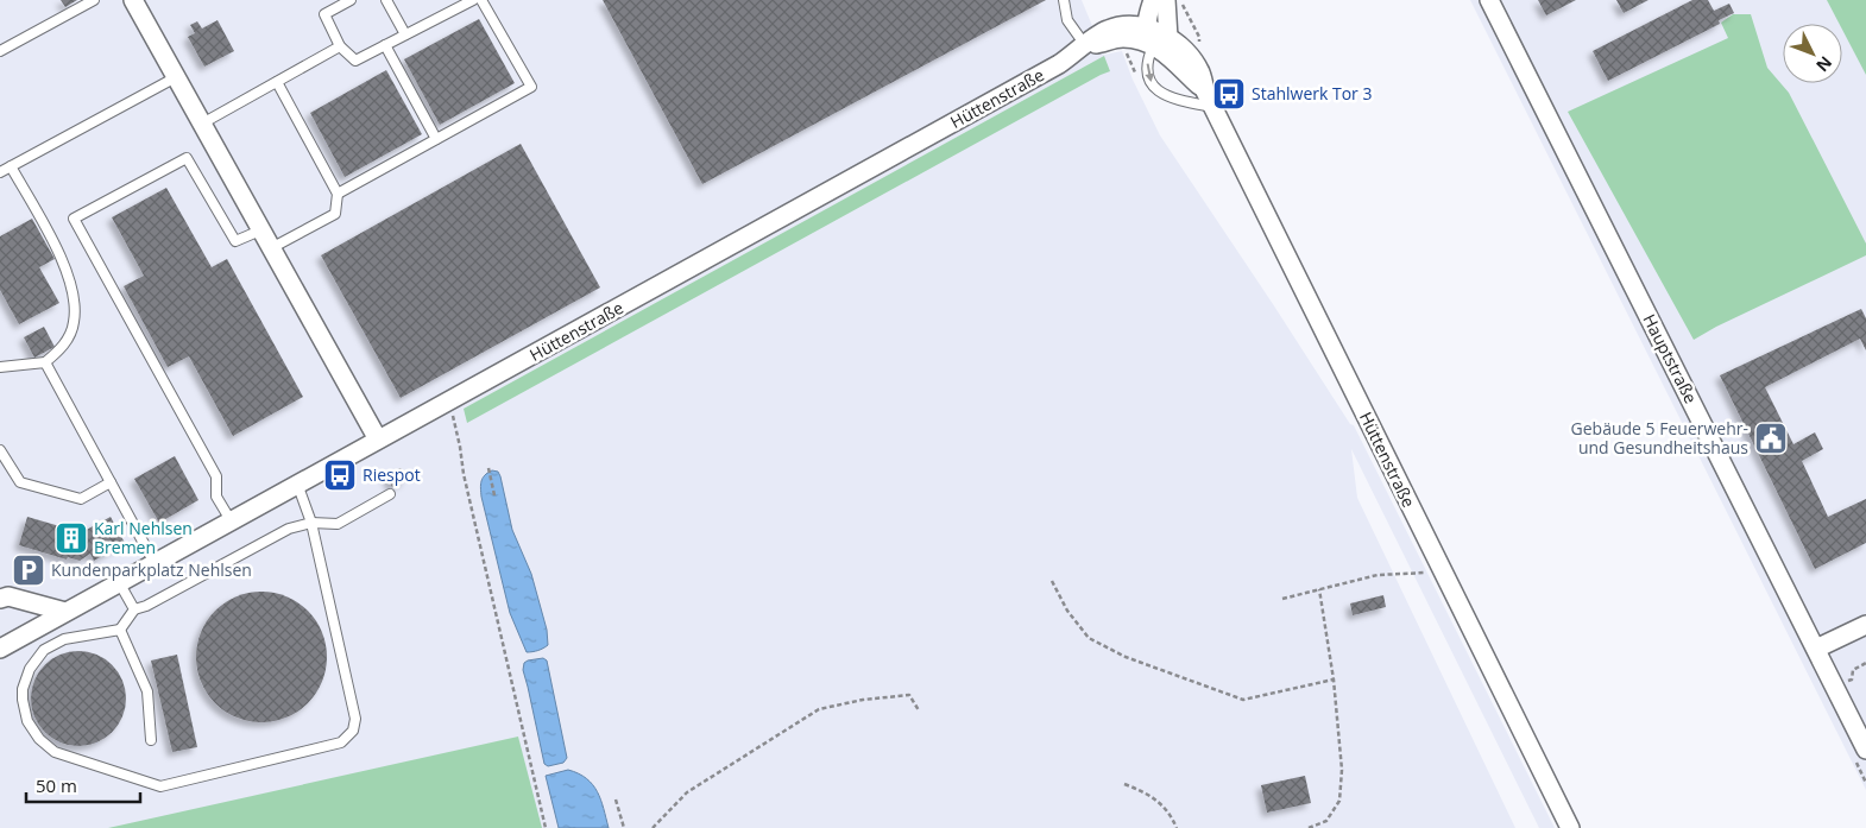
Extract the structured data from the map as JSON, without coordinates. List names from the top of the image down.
{
  "streets": {
    "street": ["Hüttenstraße", "Hauptstraße"]
  },
  "places": {
    "bus stop": ["Stahlwerk Tor 3", "Riespot"],
    "public building": ["Gebäude 5 Feuerwehr- und Gesundheitshaus"],
    "building": ["Karl Nehlsen Bremen"],
    "parking": ["Kundenparkplatz Nehlsen"]
  },
  "scale_bar": "50 m",
  "north": "bottom right"
}
